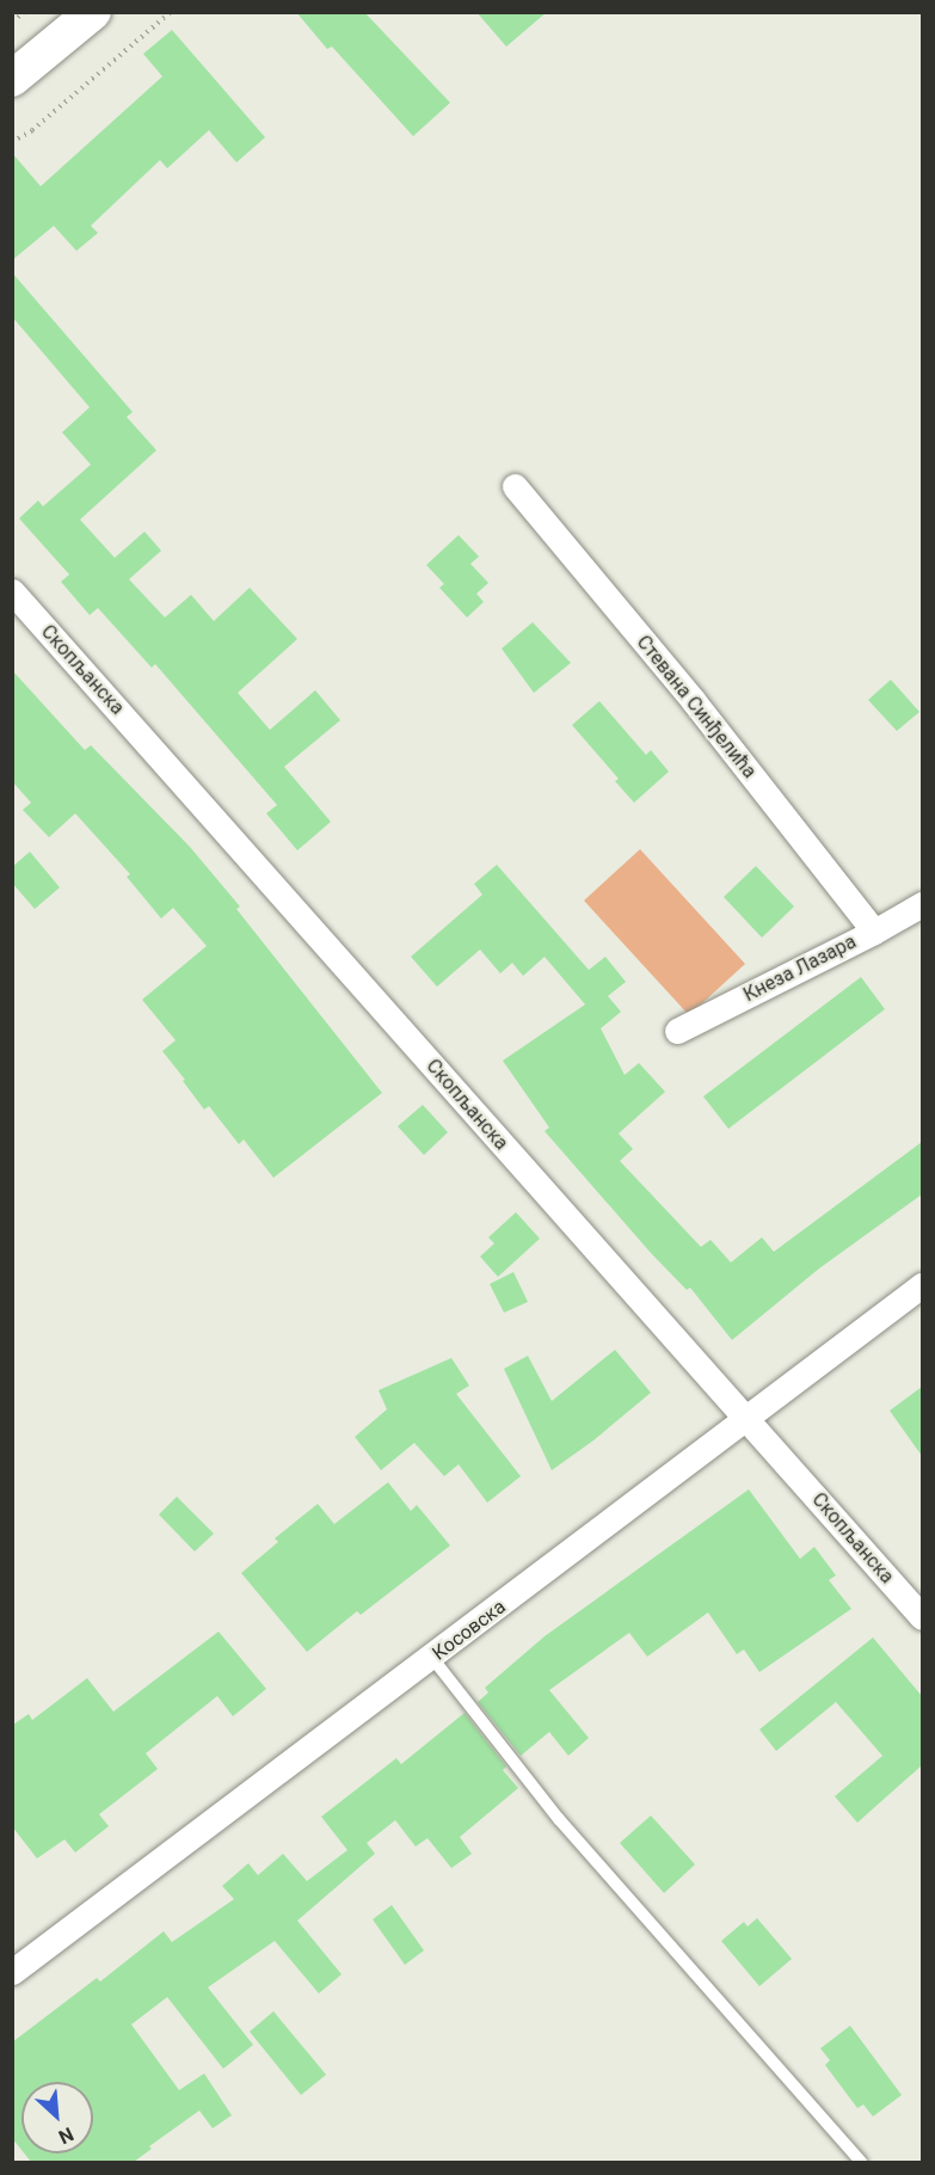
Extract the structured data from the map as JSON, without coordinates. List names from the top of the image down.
{
  "streets": {
    "street": [
      "Скопљанска",
      "Стевана Синђелића",
      "Кнеза Лазара",
      "Косовска"
    ]
  },
  "crossings": [
    ["Скопљанска", "Косовска"],
    ["Стевана Синђелића", "Кнеза Лазара"]
  ],
  "north": "bottom right"
}
